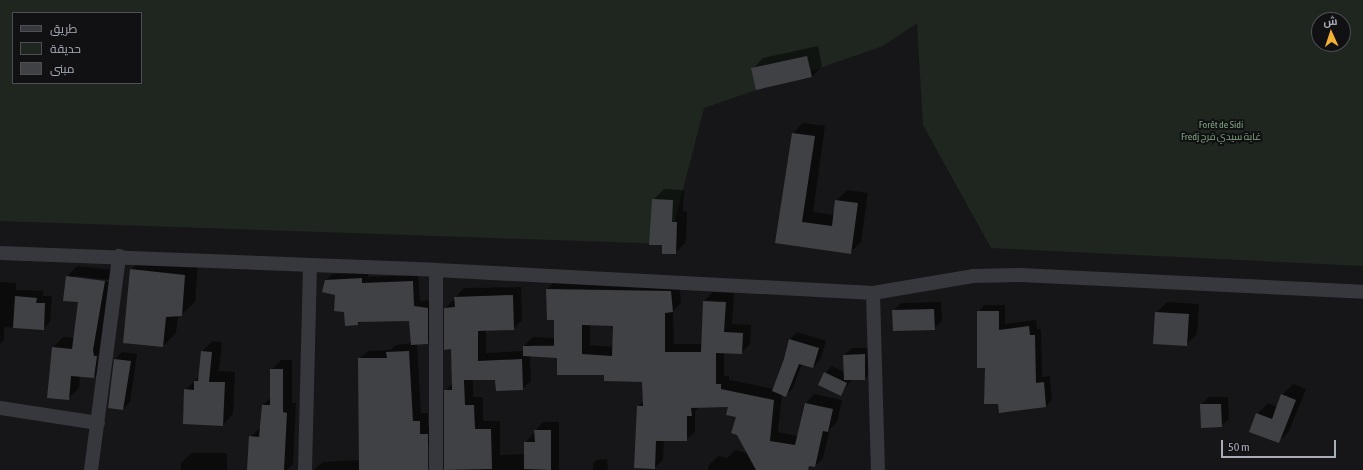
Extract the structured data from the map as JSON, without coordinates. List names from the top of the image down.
{
  "parks": ["Forêt de Sidi Fredj غابة سيدي فرج"],
  "legend": ["طريق", "حديقة", "مبنى"],
  "scale_bar": "50 m",
  "north": "top"
}
